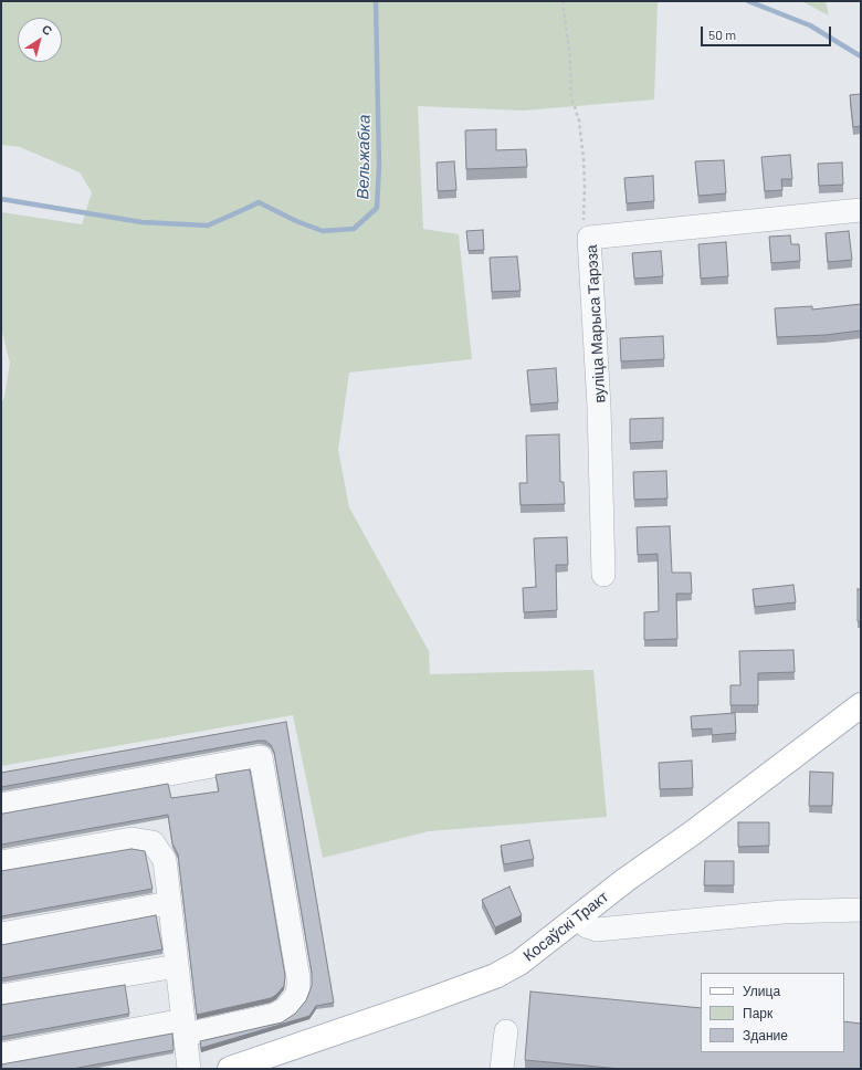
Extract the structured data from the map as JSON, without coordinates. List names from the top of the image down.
{
  "streets": {
    "main road": ["Косаўскі Тракт"],
    "street": ["вуліца Марыса Тарэза"]
  },
  "water": ["Вельжабка"],
  "legend": ["Улица", "Парк", "Здание"],
  "scale_bar": "50 m",
  "north": "top right"
}
